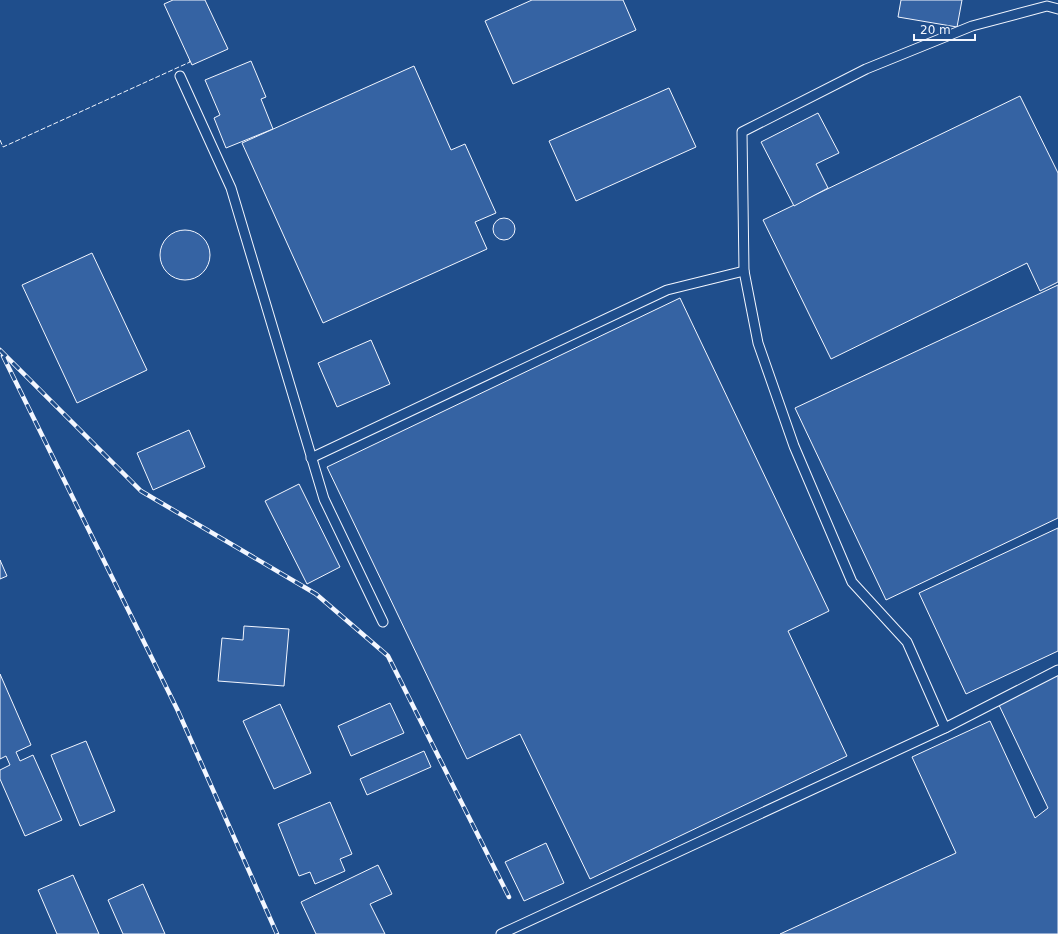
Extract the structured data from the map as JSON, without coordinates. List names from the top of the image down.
{
  "scale_bar": "20 m"
}
